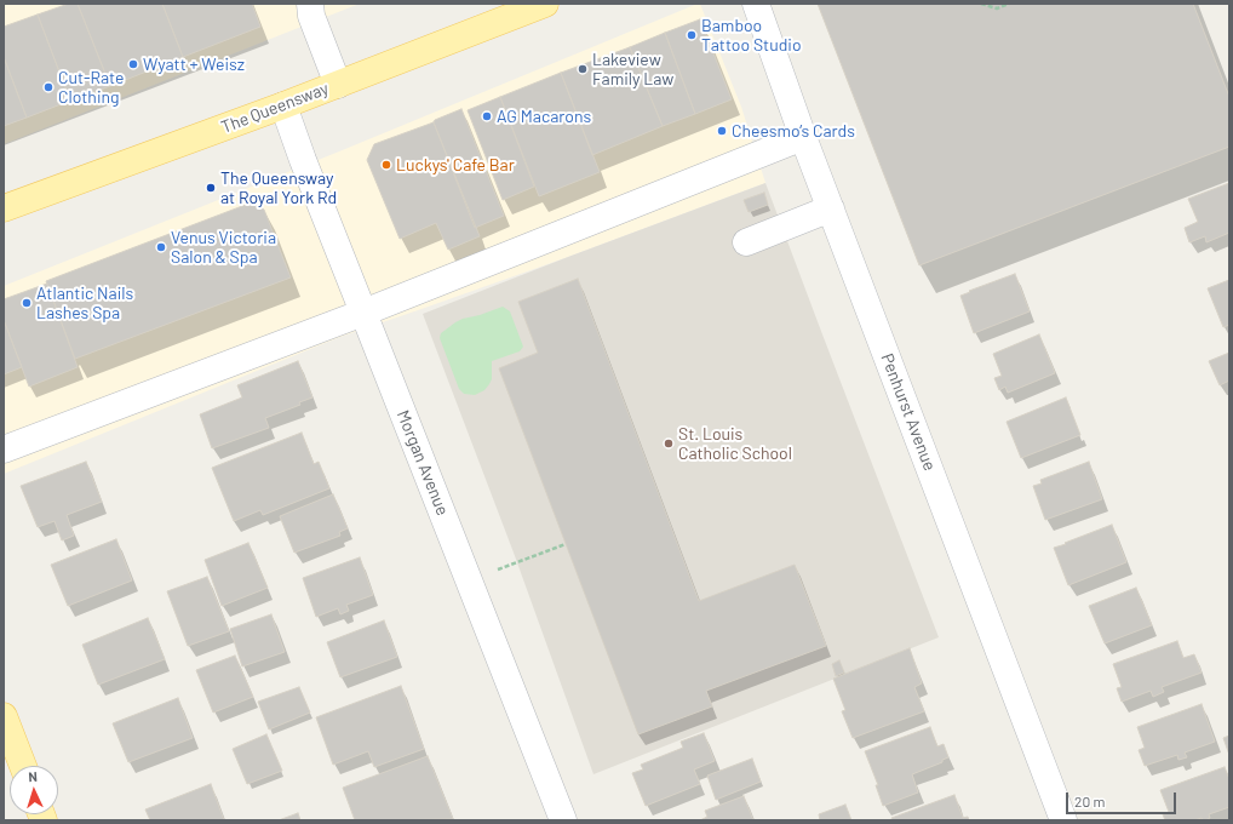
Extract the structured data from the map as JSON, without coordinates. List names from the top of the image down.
{
  "streets": {
    "main road": ["The Queensway"],
    "street": ["Penhurst Avenue", "Morgan Avenue"]
  },
  "crossings": [
    ["The Queensway", "Morgan Avenue"]
  ],
  "places": [
    "Bamboo Tattoo Studio",
    "Wyatt + Weisz",
    "Lakeview Family Law",
    "Cut-Rate Clothing",
    "AG Macarons",
    "Cheesmo’s Cards",
    "Luckys' Cafe Bar",
    "The Queensway at Royal York Rd",
    "Venus Victoria Salon & Spa",
    "Atlantic Nails Lashes Spa",
    "St. Louis Catholic School"
  ],
  "scale_bar": "20 m",
  "north": "top"
}
